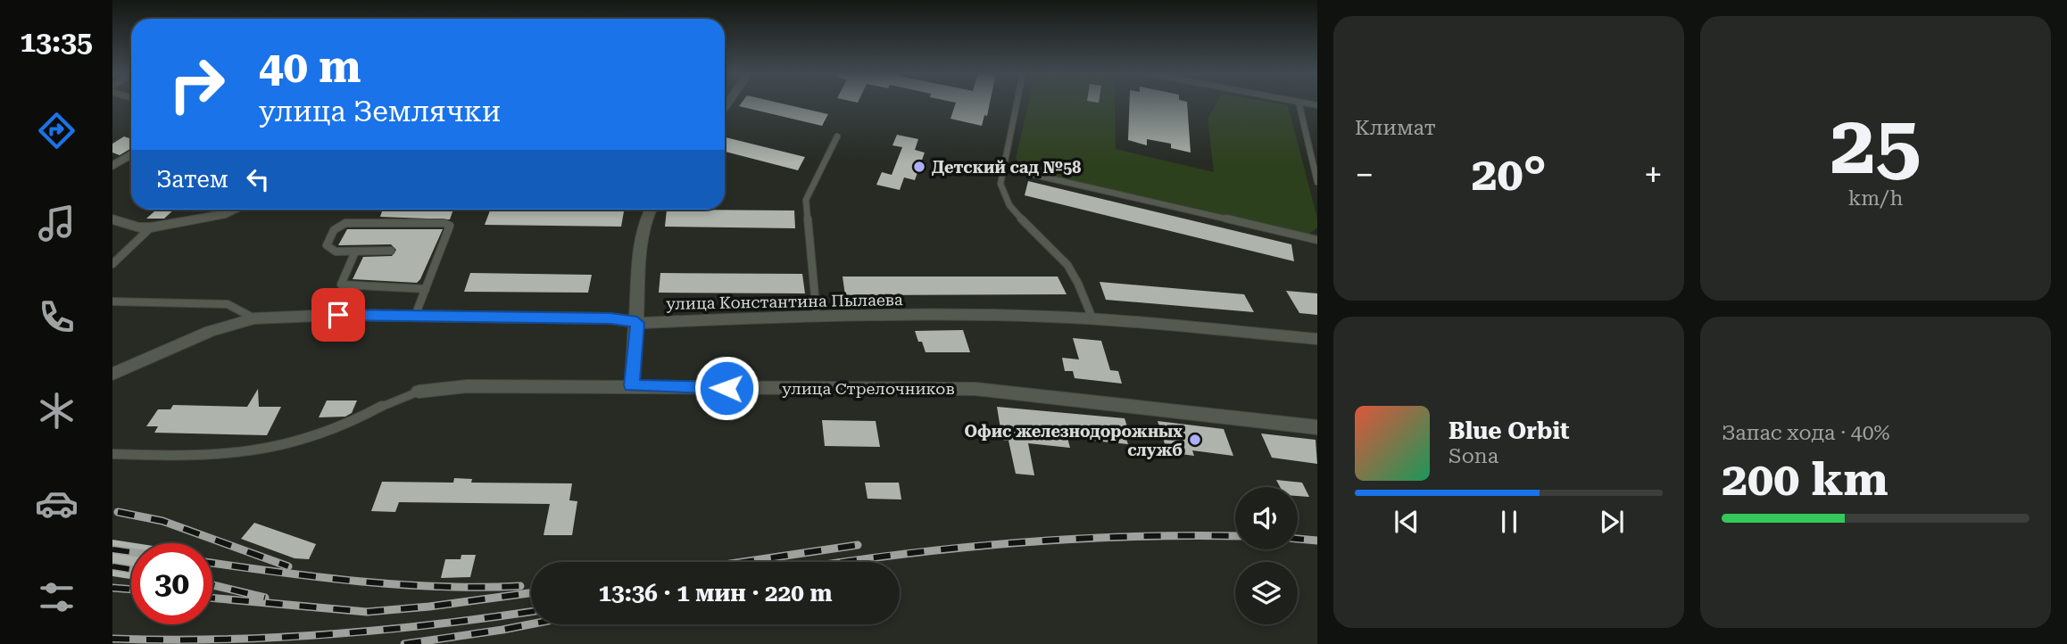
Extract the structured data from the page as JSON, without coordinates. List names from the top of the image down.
{
  "streets": {
    "street": ["улица Константина Пылаева", "улица Стрелочников"]
  },
  "places": ["Детский сад №58", "Офис железнодорожных служб"],
  "page": {
    "tabs": "13:35",
    "tile": [
      "Климат",
      ["25", "km/h"],
      ["Запас хода · 40%", "200 km"]
    ],
    "turn": ["40 m", "улица Землячки"],
    "heat": ["−", "20°", "+"],
    "then": "Затем",
    "song": ["Blue Orbit", "Sona"],
    "limit": "30",
    "trip": "13:36 · 1 мин · 220 m"
  }
}
